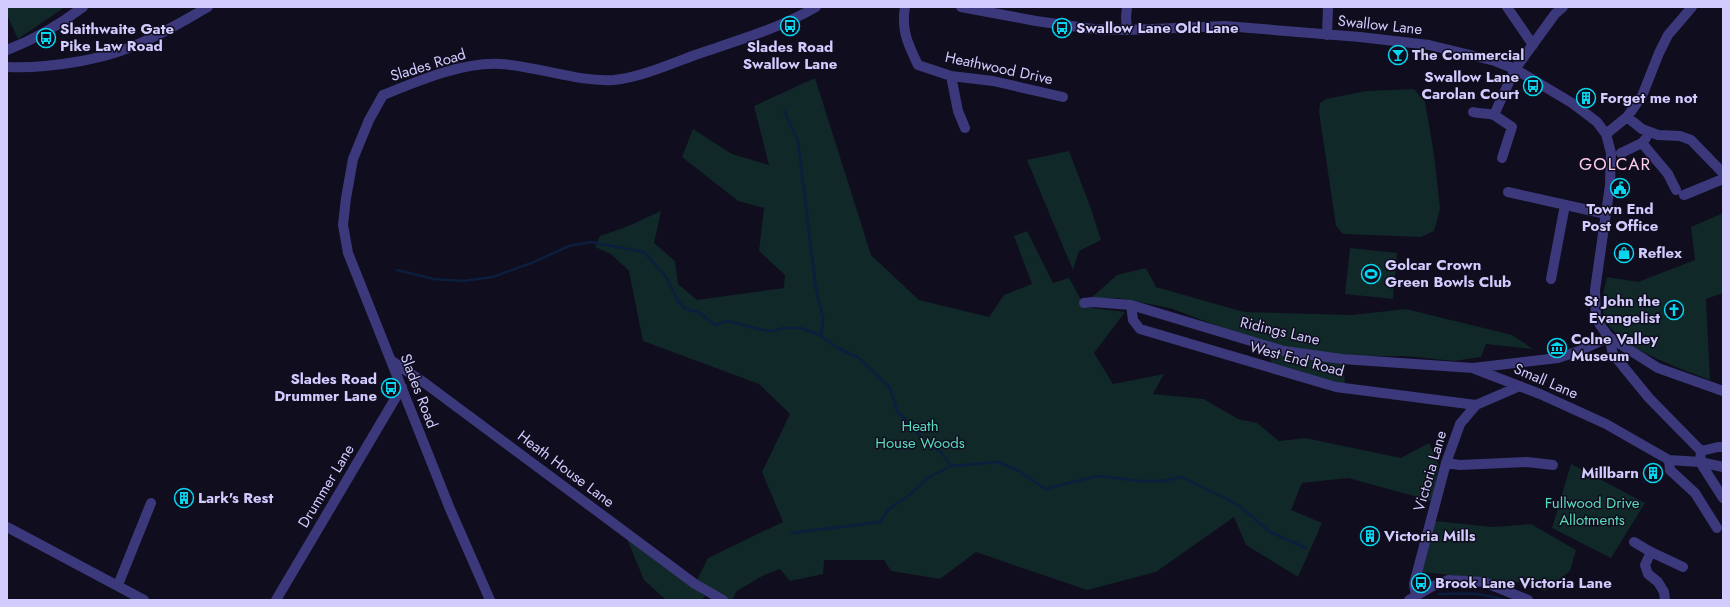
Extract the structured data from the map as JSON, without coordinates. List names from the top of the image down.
{
  "streets": {
    "street": [
      "Swallow Lane",
      "Slades Road",
      "Heathwood Drive",
      "Ridings Lane",
      "West End Road",
      "Small Lane",
      "Heath House Lane",
      "Victoria Lane",
      "Drummer Lane"
    ]
  },
  "crossings": [
    ["Slades Road", "Heath House Lane"],
    ["Slades Road", "Drummer Lane"],
    ["Ridings Lane", "West End Road"],
    ["Ridings Lane", "Small Lane"],
    ["West End Road", "Victoria Lane"],
    ["Small Lane", "Victoria Lane"]
  ],
  "districts": ["GOLCAR"],
  "parks": ["Heath House Woods", "Fullwood Drive Allotments"],
  "places": {
    "bus stop": [
      "Slades Road Swallow Lane",
      "Swallow Lane Old Lane",
      "Slaithwaite Gate Pike Law Road",
      "Swallow Lane Carolan Court",
      "Slades Road Drummer Lane",
      "Brook Lane Victoria Lane"
    ],
    "bar": ["The Commercial"],
    "building": [
      "Forget me not",
      "Millbarn",
      "Lark's Rest",
      "Victoria Mills"
    ],
    "public building": ["Town End Post Office"],
    "shop": ["Reflex"],
    "sports": ["Golcar Crown Green Bowls Club"],
    "church": ["St John the Evangelist"],
    "museum": ["Colne Valley Museum"]
  }
}
